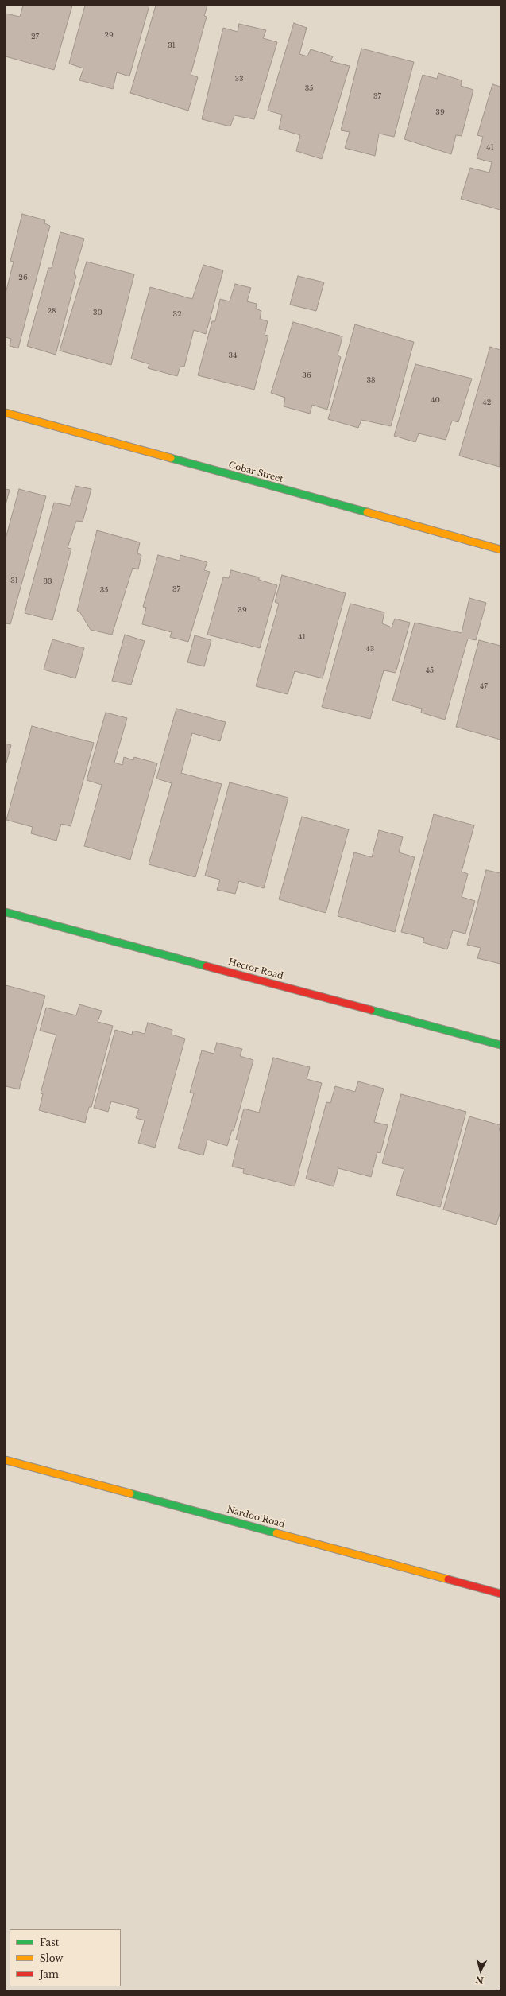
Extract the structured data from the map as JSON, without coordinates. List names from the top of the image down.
{
  "streets": {
    "street": ["Cobar Street", "Hector Road", "Nardoo Road"]
  },
  "house_numbers": [
    "29",
    "27",
    "31",
    "33",
    "35",
    "37",
    "39",
    "41",
    "26",
    "28",
    "30",
    "32",
    "34",
    "36",
    "38",
    "40",
    "42",
    "31",
    "33",
    "37",
    "35",
    "39",
    "41",
    "43",
    "45",
    "47"
  ],
  "legend": ["Fast", "Slow", "Jam"],
  "north": "bottom"
}
